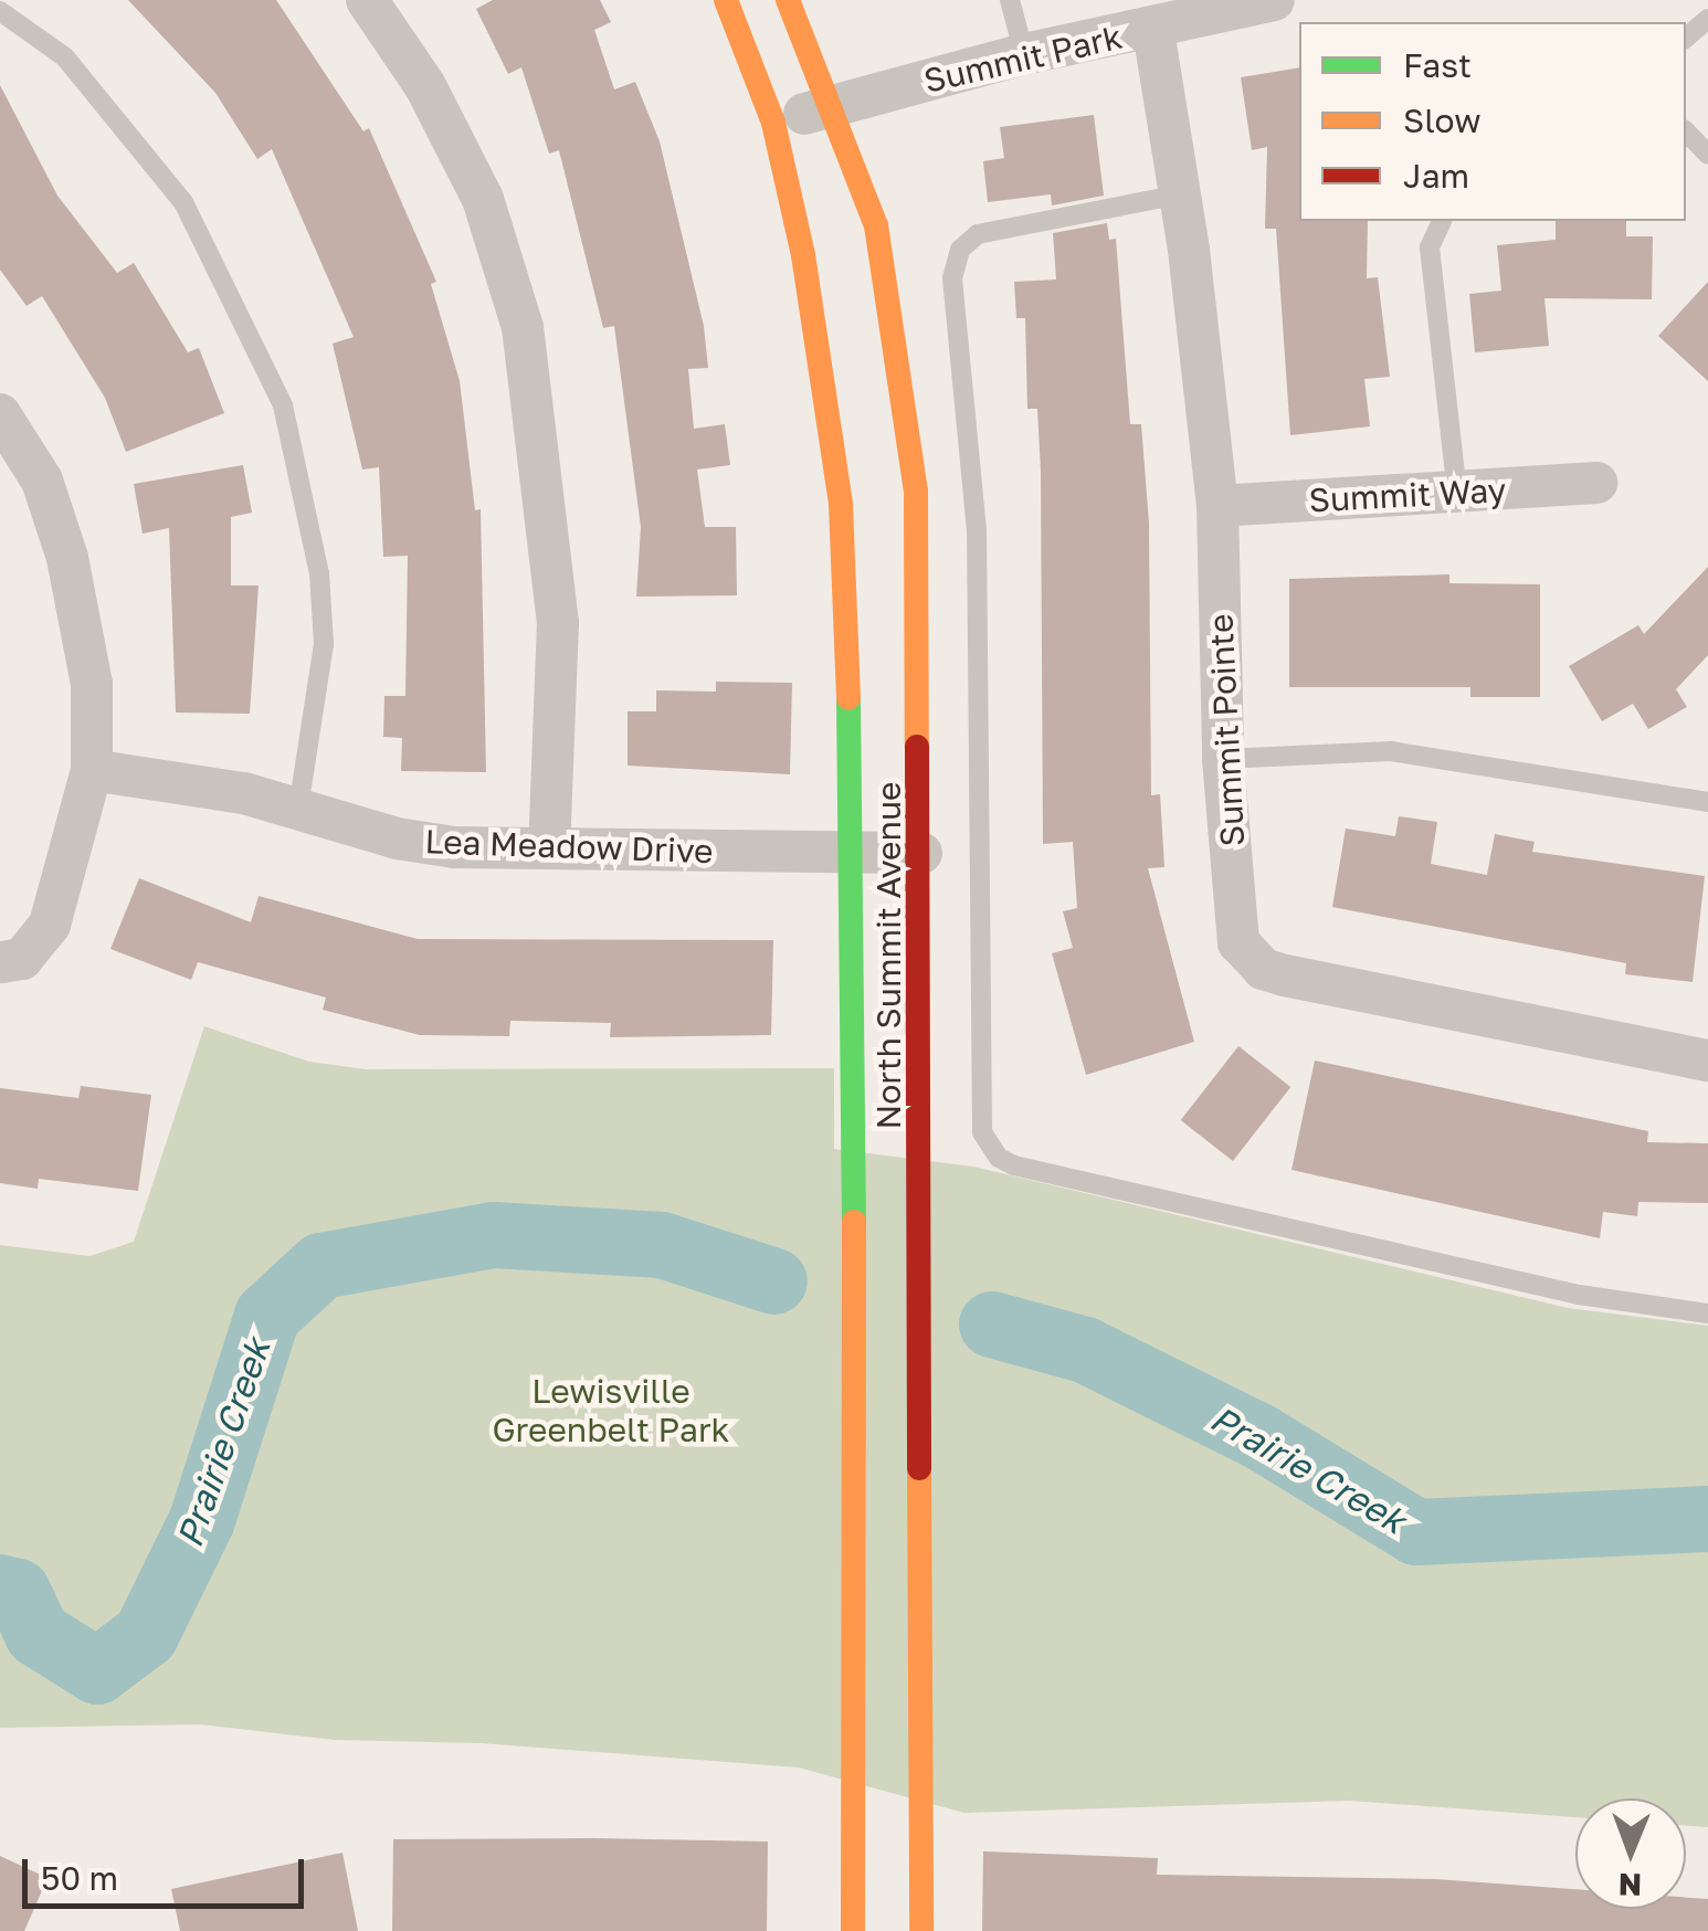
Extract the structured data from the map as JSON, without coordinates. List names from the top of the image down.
{
  "streets": {
    "main road": ["North Summit Avenue"],
    "street": [
      "Summit Park",
      "Summit Way",
      "Summit Pointe",
      "Lea Meadow Drive"
    ]
  },
  "crossings": [
    ["Summit Park", "Summit Pointe"],
    ["Summit Park", "North Summit Avenue"],
    ["Summit Way", "Summit Pointe"],
    ["Lea Meadow Drive", "North Summit Avenue"]
  ],
  "water": ["Prairie Creek"],
  "parks": ["Lewisville Greenbelt Park"],
  "legend": ["Fast", "Slow", "Jam"],
  "scale_bar": "50 m",
  "north": "bottom"
}
